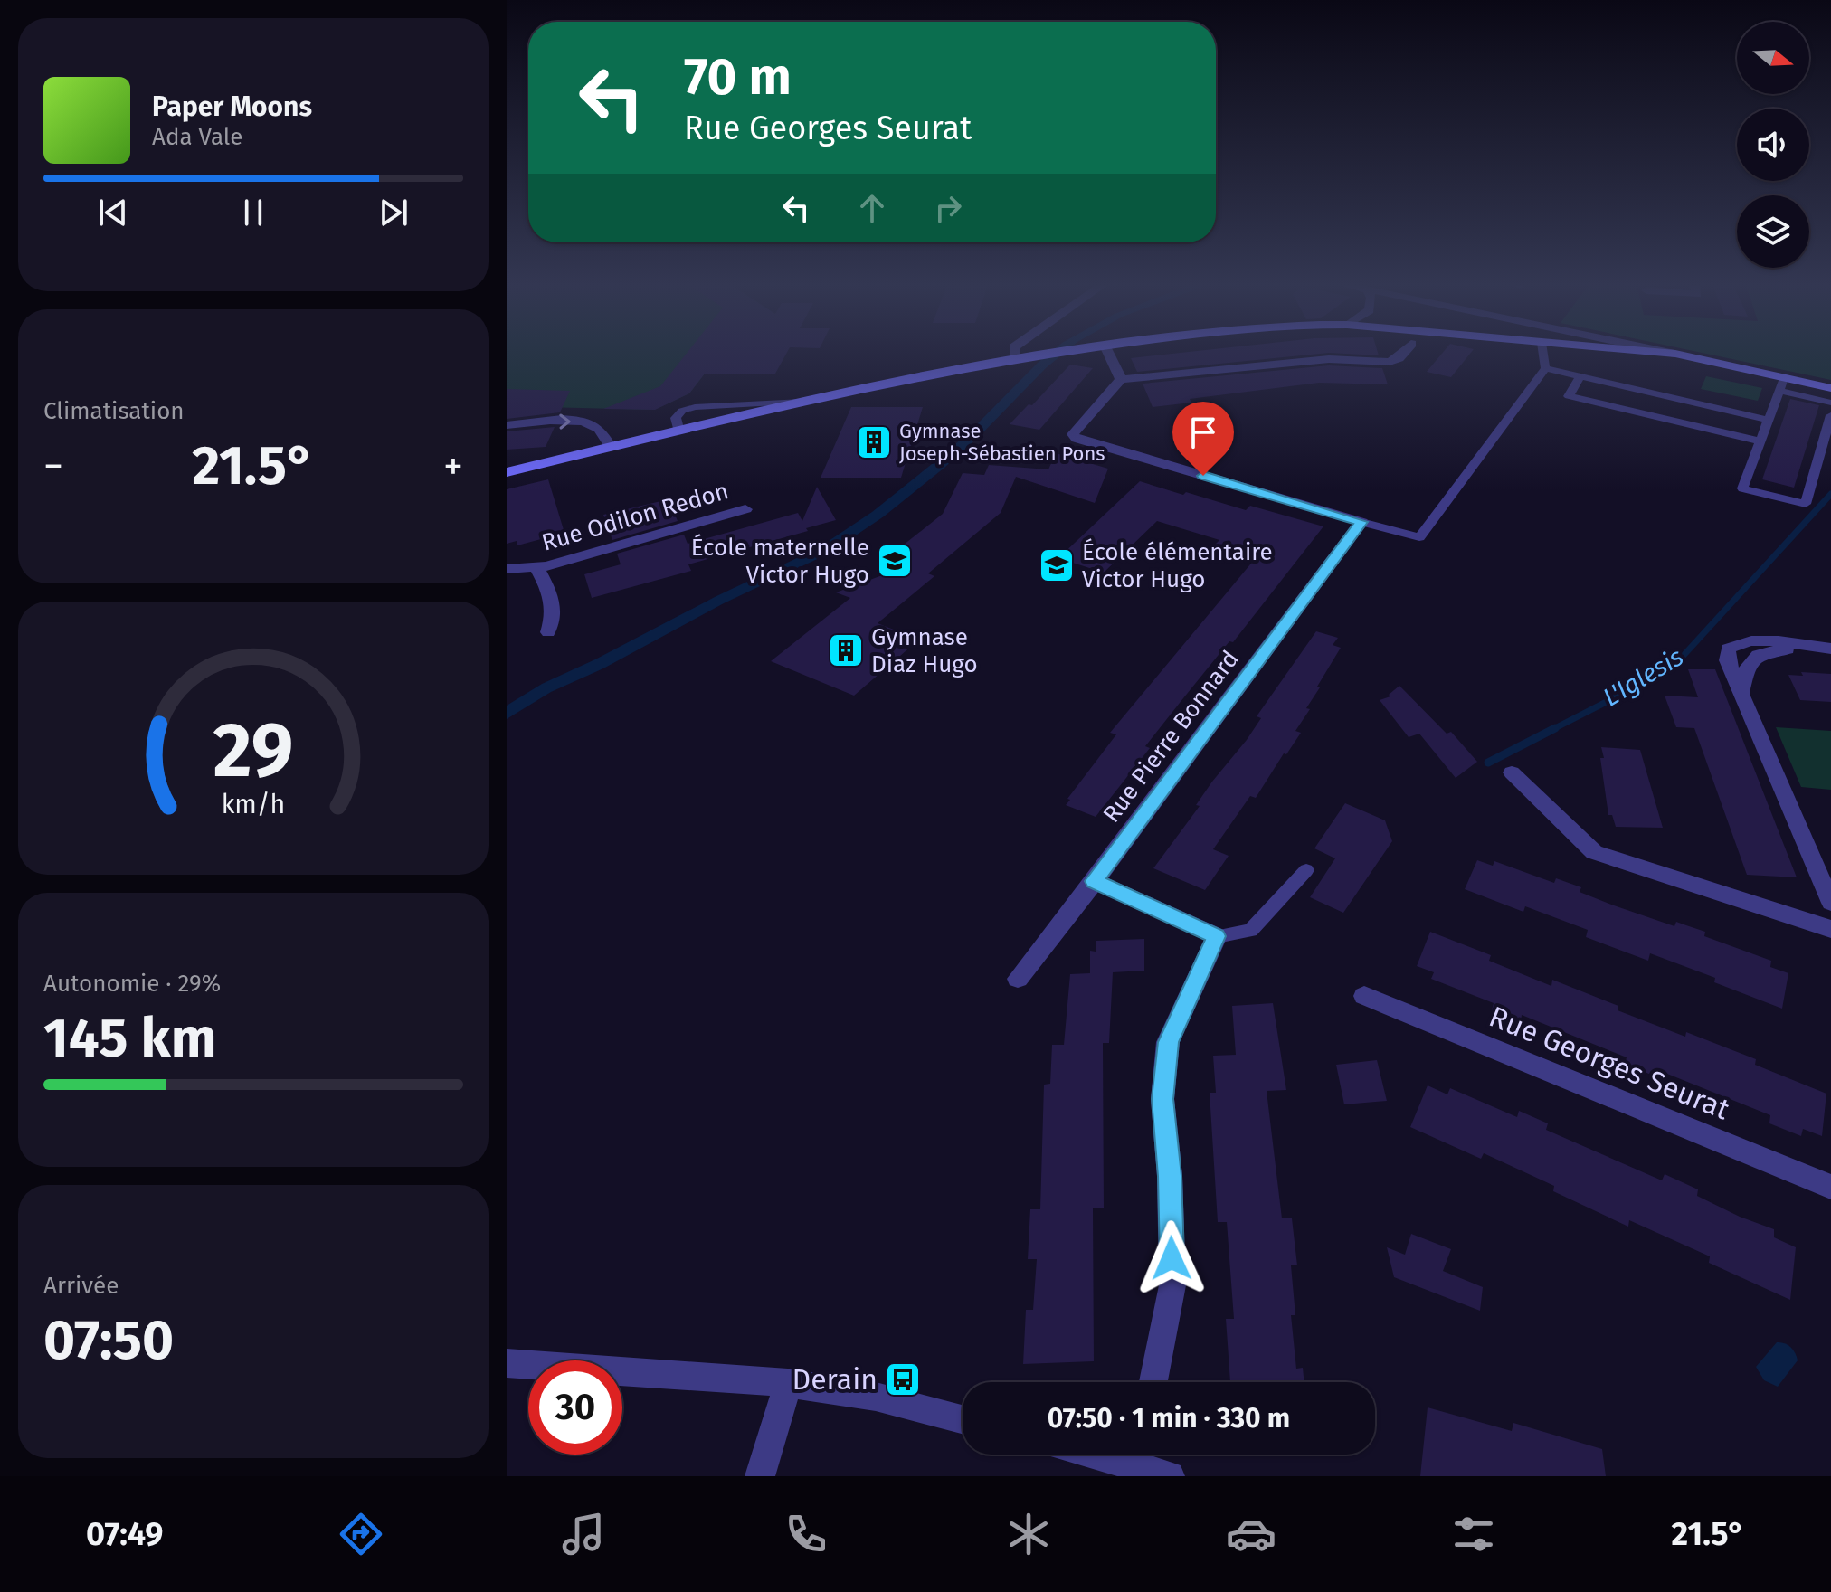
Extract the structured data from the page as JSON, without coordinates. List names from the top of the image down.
{
  "streets": {
    "street": ["Rue Odilon Redon", "Rue Pierre Bonnard", "Rue Georges Seurat"]
  },
  "water": ["L'Iglesis"],
  "places": {
    "building": ["Gymnase Joseph-Sébastien Pons", "Gymnase Diaz Hugo"],
    "school or university": ["École maternelle Victor Hugo", "École élémentaire Victor Hugo"],
    "bus stop": ["Derain"]
  },
  "north": "right",
  "page": {
    "turn": ["70 m", "Rue Georges Seurat"],
    "song": ["Paper Moons", "Ada Vale"],
    "tile": [
      "Climatisation",
      ["Autonomie · 29%", "145 km"],
      ["Arrivée", "07:50"]
    ],
    "heat": ["−", "21.5°", "+"],
    "limit": "30",
    "trip": "07:50 · 1 min · 330 m",
    "tabs": ["07:49", "21.5°"],
    "gauge": ["29", "km/h"]
  }
}
